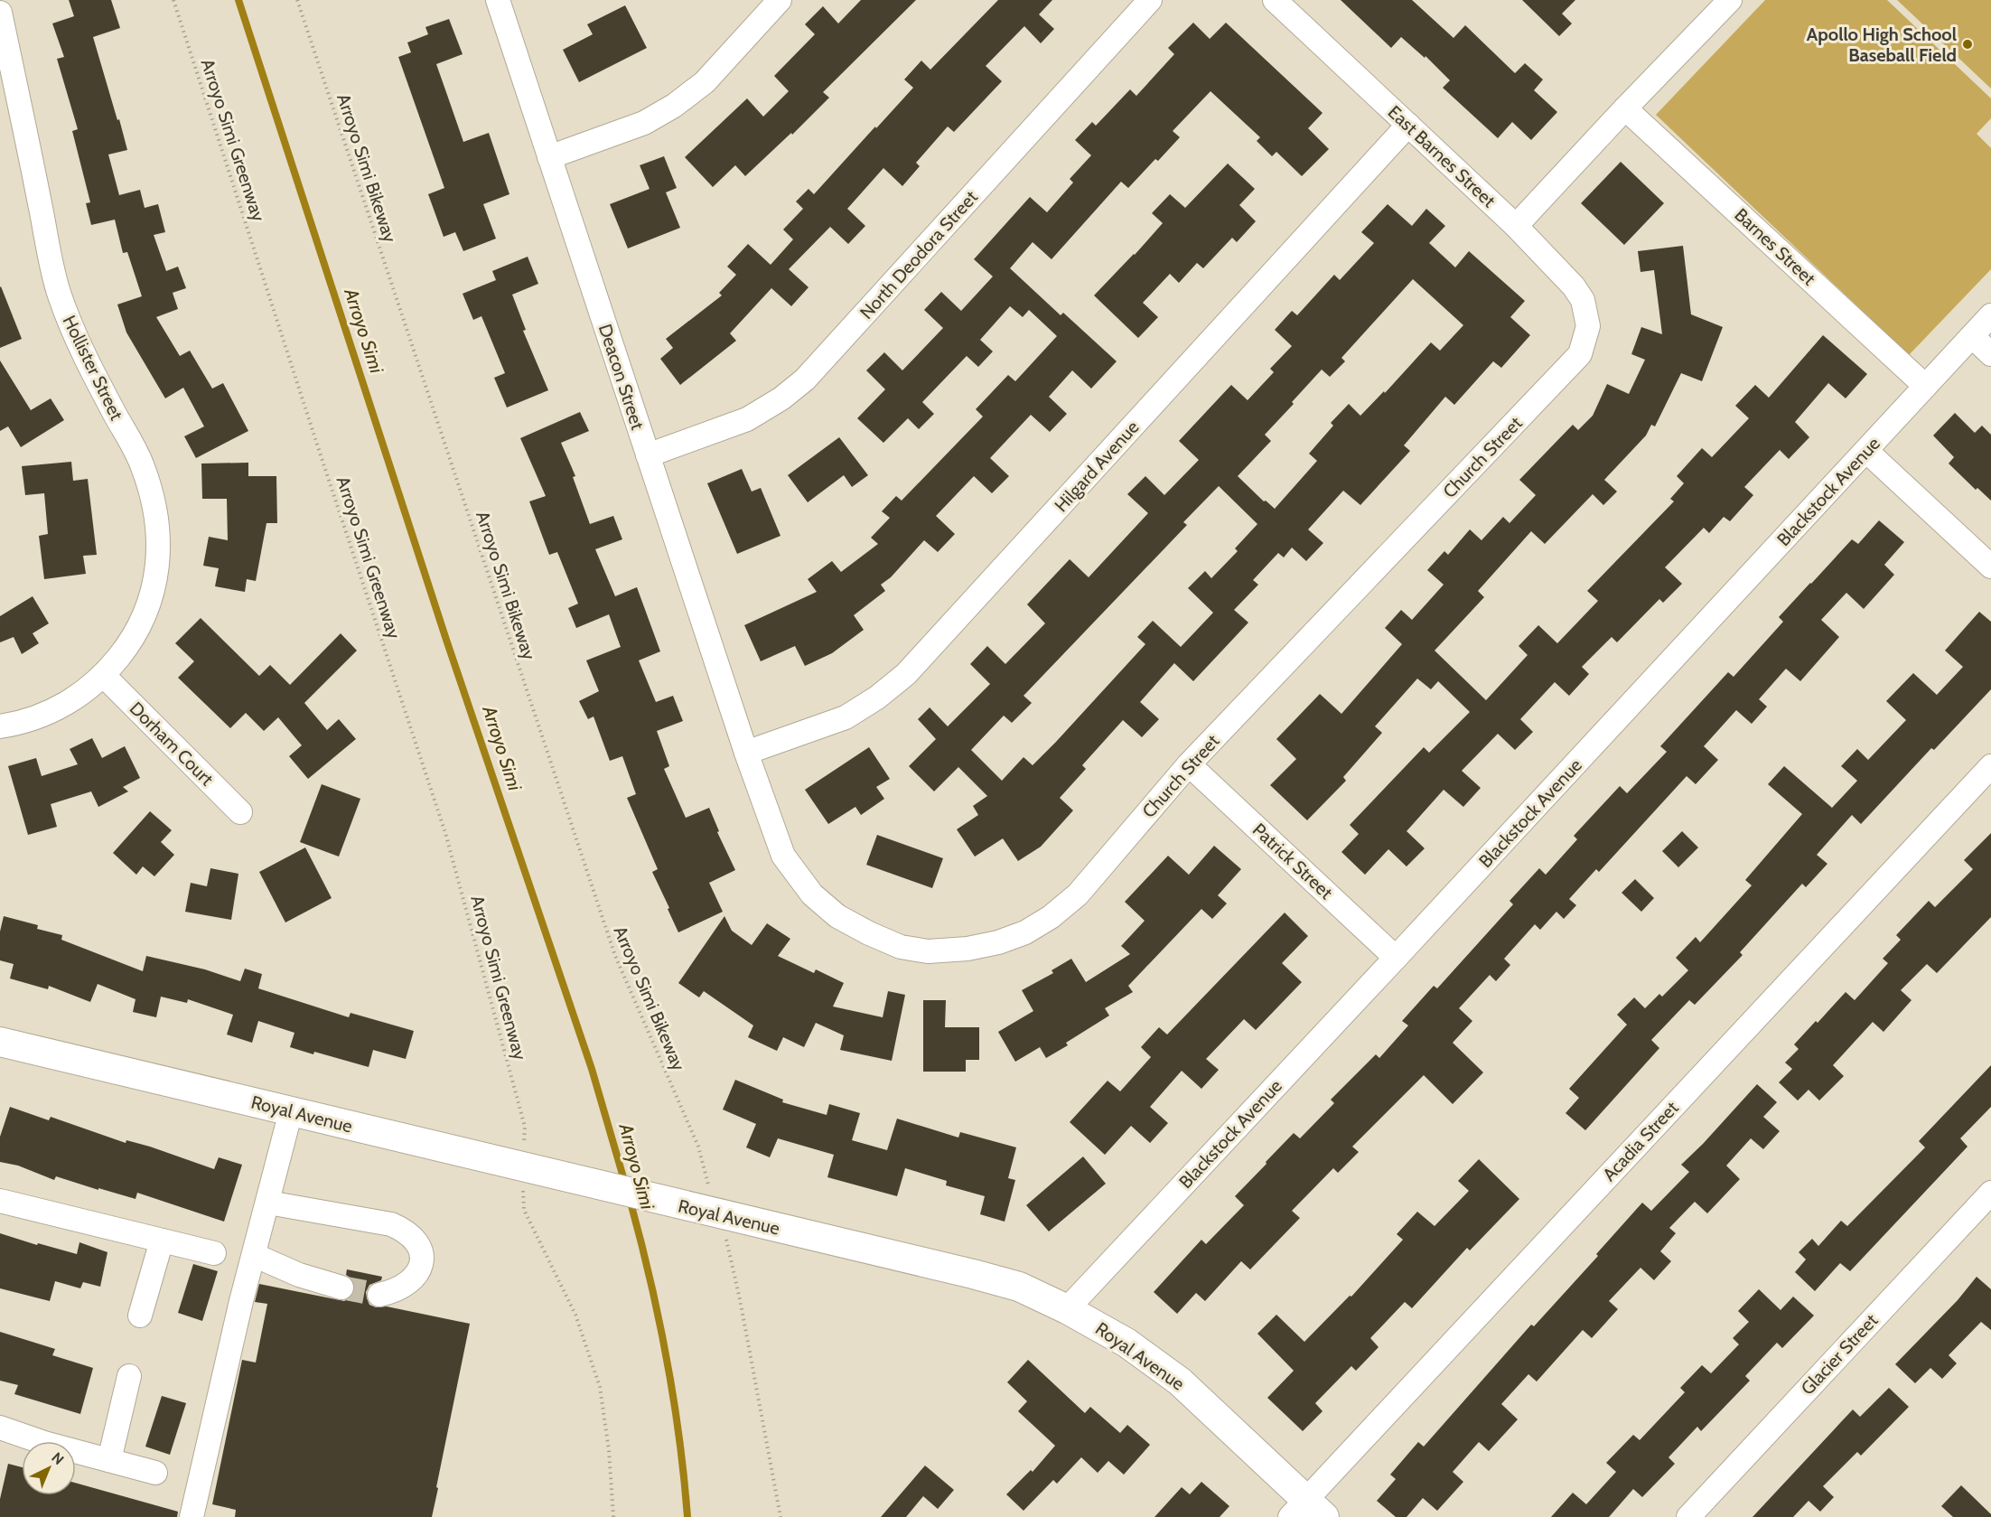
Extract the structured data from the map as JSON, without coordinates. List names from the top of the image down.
{
  "streets": {
    "main road": ["Royal Avenue"],
    "street": [
      "East Barnes Street",
      "Barnes Street",
      "North Deodora Street",
      "Hollister Street",
      "Deacon Street",
      "Church Street",
      "Hilgard Avenue",
      "Blackstock Avenue",
      "Dorham Court",
      "Patrick Street",
      "Acadia Street",
      "Glacier Street"
    ],
    "path": ["Arroyo Simi Greenway", "Arroyo Simi Bikeway"]
  },
  "crossings": [
    ["East Barnes Street", "Church Street"],
    ["East Barnes Street", "Hilgard Avenue"],
    ["Barnes Street", "Blackstock Avenue"],
    ["North Deodora Street", "Deacon Street"],
    ["Hollister Street", "Dorham Court"],
    ["Deacon Street", "Church Street"],
    ["Deacon Street", "Hilgard Avenue"],
    ["Church Street", "Hilgard Avenue"],
    ["Church Street", "Patrick Street"],
    ["Blackstock Avenue", "Patrick Street"],
    ["Blackstock Avenue", "Royal Avenue"],
    ["Royal Avenue", "Acadia Street"]
  ],
  "water": ["Arroyo Simi"],
  "places": ["Apollo High School Baseball Field"],
  "north": "top right"
}
